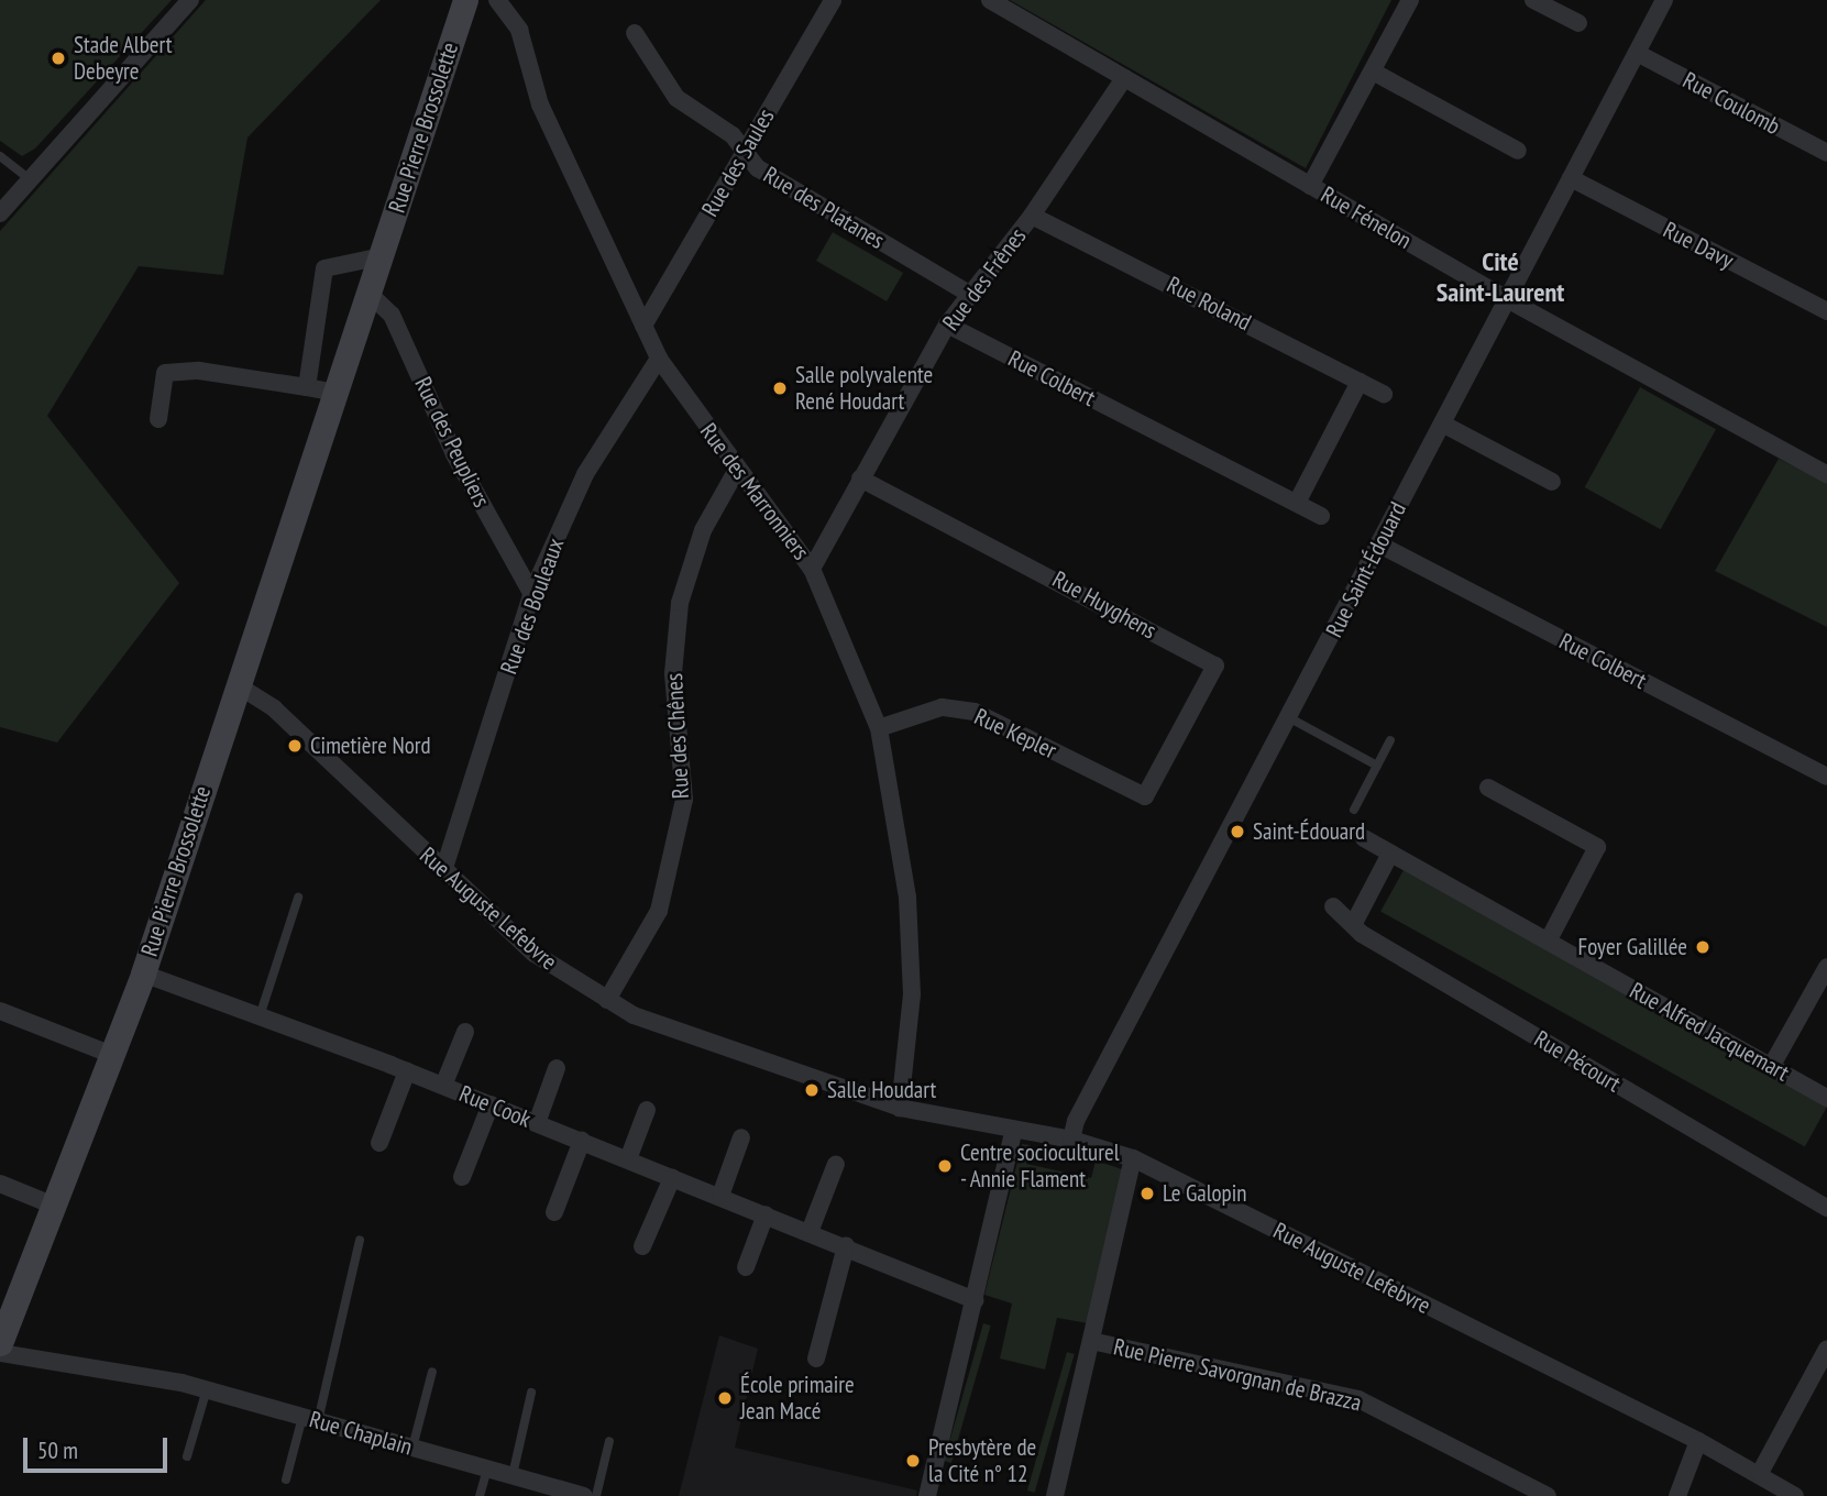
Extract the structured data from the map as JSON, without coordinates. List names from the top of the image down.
{
  "streets": {
    "street": [
      "Rue Coulomb",
      "Rue Pierre Brossolette",
      "Rue des Saules",
      "Rue des Platanes",
      "Rue Fénelon",
      "Rue Davy",
      "Rue des Frênes",
      "Rue Roland",
      "Rue Colbert",
      "Rue des Peupliers",
      "Rue des Marronniers",
      "Rue Saint-Édouard",
      "Rue Huyghens",
      "Rue des Bouleaux",
      "Rue Kepler",
      "Rue des Chênes",
      "Rue Auguste Lefebvre",
      "Rue Alfred Jacquemart",
      "Rue Pécourt",
      "Rue Cook",
      "Rue Pierre Savorgnan de Brazza",
      "Rue Chaplain"
    ]
  },
  "crossings": [
    ["Rue Coulomb", "Rue Saint-Édouard"],
    ["Rue Pierre Brossolette", "Rue des Peupliers"],
    ["Rue Pierre Brossolette", "Rue Auguste Lefebvre"],
    ["Rue Pierre Brossolette", "Rue Cook"],
    ["Rue des Saules", "Rue des Platanes"],
    ["Rue des Saules", "Rue des Marronniers"],
    ["Rue des Platanes", "Rue des Frênes"],
    ["Rue Fénelon", "Rue des Frênes"],
    ["Rue Fénelon", "Rue Saint-Édouard"],
    ["Rue Davy", "Rue Saint-Édouard"],
    ["Rue des Frênes", "Rue Roland"],
    ["Rue des Frênes", "Rue Colbert"],
    ["Rue des Frênes", "Rue des Marronniers"],
    ["Rue des Frênes", "Rue Huyghens"],
    ["Rue Colbert", "Rue Saint-Édouard"],
    ["Rue des Peupliers", "Rue des Bouleaux"],
    ["Rue des Marronniers", "Rue des Bouleaux"],
    ["Rue des Marronniers", "Rue Kepler"],
    ["Rue des Marronniers", "Rue des Chênes"],
    ["Rue des Marronniers", "Rue Auguste Lefebvre"],
    ["Rue Saint-Édouard", "Rue Auguste Lefebvre"],
    ["Rue Huyghens", "Rue Kepler"],
    ["Rue des Bouleaux", "Rue Auguste Lefebvre"],
    ["Rue des Chênes", "Rue Auguste Lefebvre"]
  ],
  "districts": ["Cité Saint-Laurent"],
  "places": [
    "Stade Albert Debeyre",
    "Salle polyvalente René Houdart",
    "Cimetière Nord",
    "Saint-Édouard",
    "Foyer Galillée",
    "Salle Houdart",
    "Centre socioculturel - Annie Flament",
    "Le Galopin",
    "École primaire Jean Macé",
    "Presbytère de la Cité n° 12"
  ],
  "scale_bar": "50 m"
}
